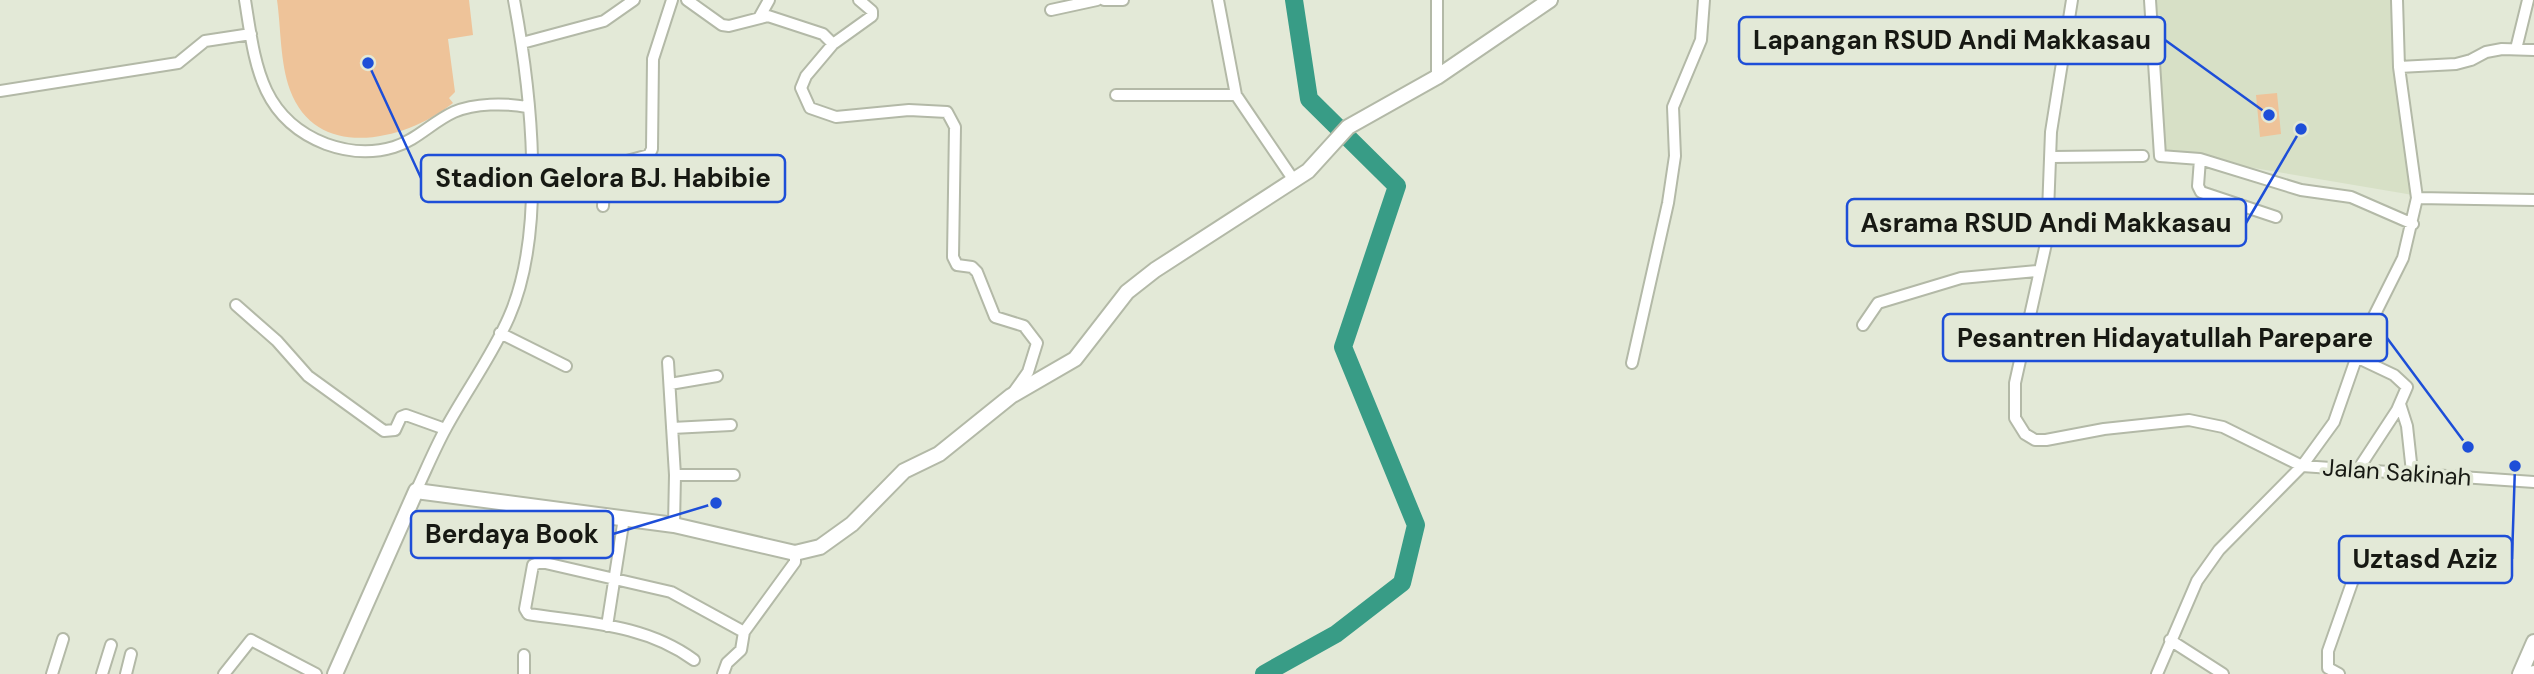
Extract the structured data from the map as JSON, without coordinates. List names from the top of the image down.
{
  "streets": {
    "street": ["Jalan Sakinah"]
  },
  "places": [
    "Stadion Gelora BJ. Habibie",
    "Lapangan RSUD Andi Makkasau",
    "Asrama RSUD Andi Makkasau",
    "Pesantren Hidayatullah Parepare",
    "Uztasd Aziz",
    "Berdaya Book"
  ]
}
